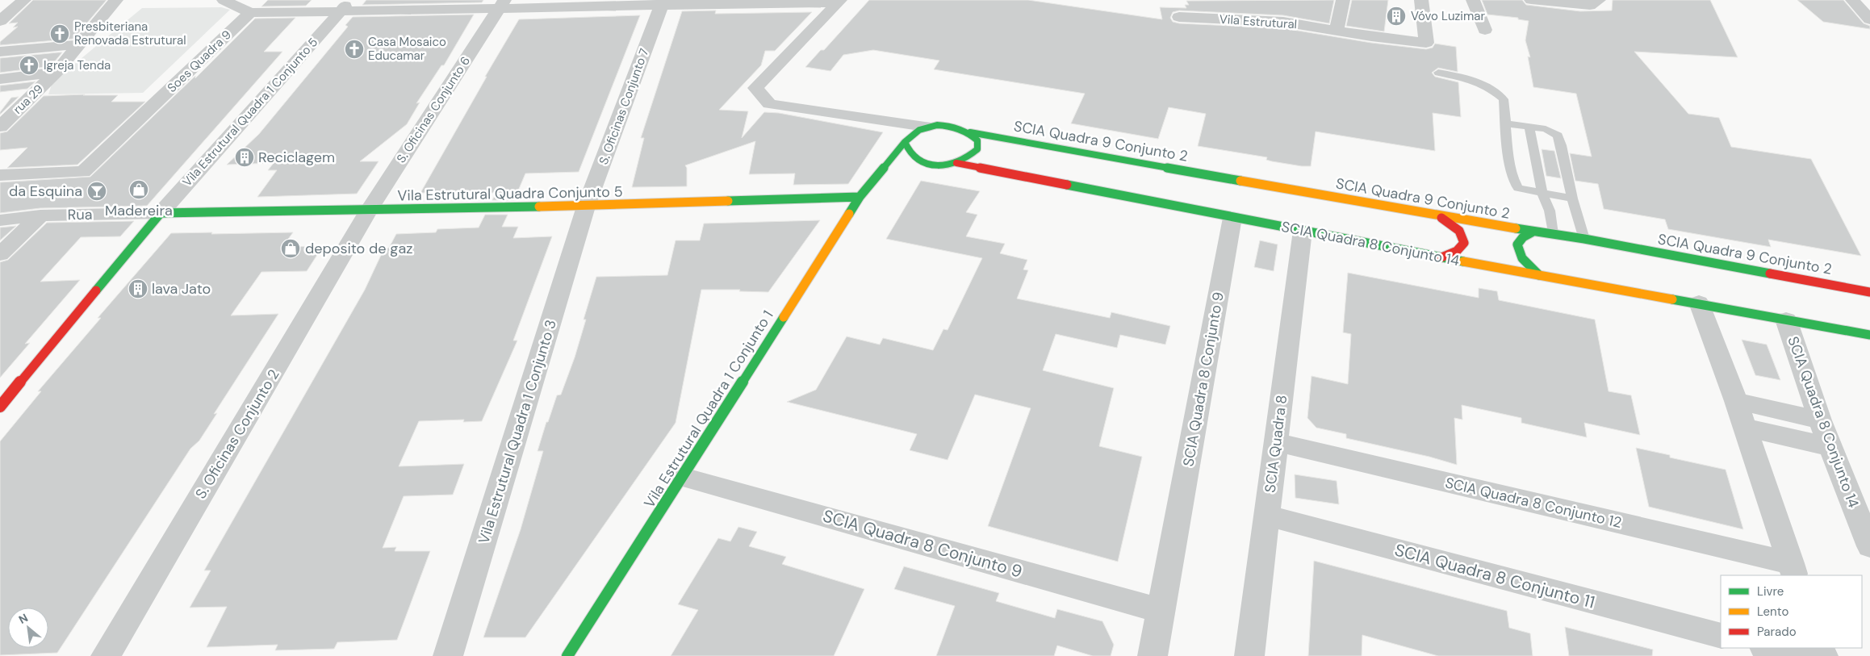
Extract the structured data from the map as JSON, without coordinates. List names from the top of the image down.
{
  "streets": {
    "street": [
      "Vila Estrutural",
      "Soes Quadra 9",
      "rua 29",
      "S. Oficinas Conjunto 7",
      "S. Oficinas Conjunto 6",
      "Vila Estrutural Quadra 1 Conjunto 5",
      "SCIA Quadra 9 Conjunto 2",
      "Vila Estrutural Quadra Conjunto 5",
      "Rua",
      "SCIA Quadra 8 Conjunto 14",
      "SCIA Quadra 8 Conjunto 9",
      "Vila Estrutural Quadra 1 Conjunto 1",
      "Vila Estrutural Quadra 1 Conjunto 3",
      "S. Oficinas Conjunto 2",
      "SCIA Quadra 8",
      "SCIA Quadra 8 Conjunto 12",
      "SCIA Quadra 8 Conjunto 11"
    ]
  },
  "crossings": [
    ["S. Oficinas Conjunto 7", "Vila Estrutural Quadra Conjunto 5"],
    ["S. Oficinas Conjunto 7", "Vila Estrutural Quadra 1 Conjunto 3"],
    ["S. Oficinas Conjunto 6", "Vila Estrutural Quadra Conjunto 5"],
    ["S. Oficinas Conjunto 6", "S. Oficinas Conjunto 2"],
    ["Vila Estrutural Quadra 1 Conjunto 5", "Vila Estrutural Quadra Conjunto 5"],
    ["Vila Estrutural Quadra 1 Conjunto 5", "Rua"],
    ["SCIA Quadra 9 Conjunto 2", "Vila Estrutural Quadra 1 Conjunto 1"],
    ["Vila Estrutural Quadra Conjunto 5", "Rua"],
    ["Vila Estrutural Quadra Conjunto 5", "Vila Estrutural Quadra 1 Conjunto 1"],
    ["Vila Estrutural Quadra Conjunto 5", "Vila Estrutural Quadra 1 Conjunto 3"],
    ["Vila Estrutural Quadra Conjunto 5", "S. Oficinas Conjunto 2"],
    ["SCIA Quadra 8 Conjunto 14", "SCIA Quadra 8 Conjunto 9"],
    ["SCIA Quadra 8 Conjunto 14", "SCIA Quadra 8"],
    ["SCIA Quadra 8 Conjunto 14", "SCIA Quadra 8 Conjunto 12"],
    ["SCIA Quadra 8 Conjunto 9", "Vila Estrutural Quadra 1 Conjunto 1"],
    ["SCIA Quadra 8", "SCIA Quadra 8 Conjunto 12"],
    ["SCIA Quadra 8", "SCIA Quadra 8 Conjunto 11"]
  ],
  "places": {
    "building": ["Vóvo Luzimar", "Reciclagem", "lava Jato"],
    "church": ["Presbiteriana Renovada Estrutural", "Casa Mosaico Educamar", "Igreja Tenda"],
    "shop": ["Madereira", "deposito de gaz"],
    "bar": ["da Esquina"]
  },
  "legend": ["Livre", "Lento", "Parado"],
  "north": "top left"
}
